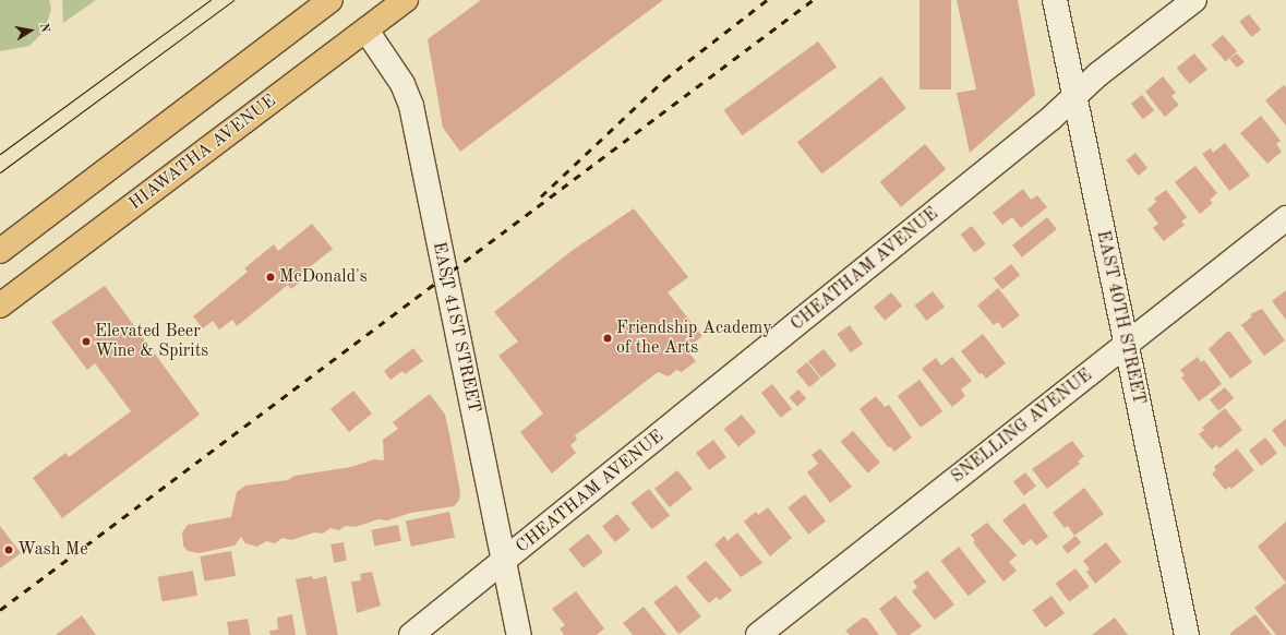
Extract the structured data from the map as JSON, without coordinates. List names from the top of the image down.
{
  "streets": {
    "highway": ["HIAWATHA AVENUE"],
    "street": [
      "CHEATHAM AVENUE",
      "EAST 40TH STREET",
      "EAST 41ST STREET",
      "SNELLING AVENUE"
    ]
  },
  "crossings": [
    ["HIAWATHA AVENUE", "EAST 41ST STREET"],
    ["CHEATHAM AVENUE", "EAST 40TH STREET"],
    ["CHEATHAM AVENUE", "EAST 41ST STREET"],
    ["EAST 40TH STREET", "SNELLING AVENUE"]
  ],
  "places": [
    "McDonald's",
    "Friendship Academy of the Arts",
    "Elevated Beer Wine & Spirits",
    "Wash Me"
  ],
  "north": "right"
}
